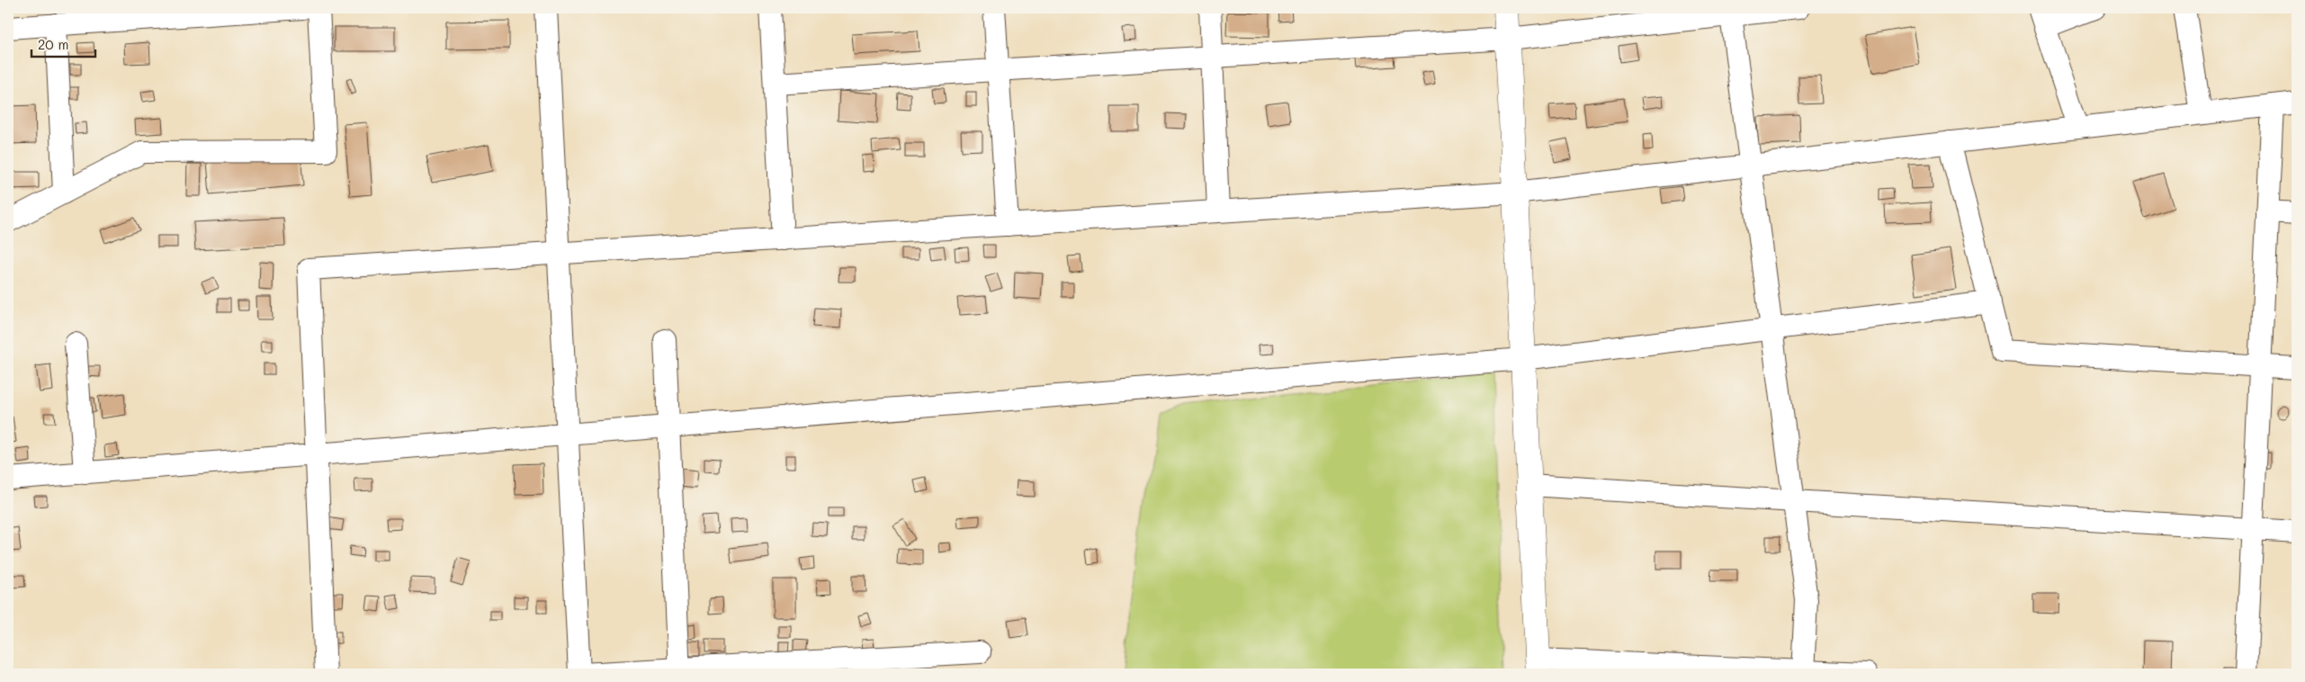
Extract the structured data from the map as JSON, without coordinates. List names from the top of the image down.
{
  "scale_bar": "20 m"
}
